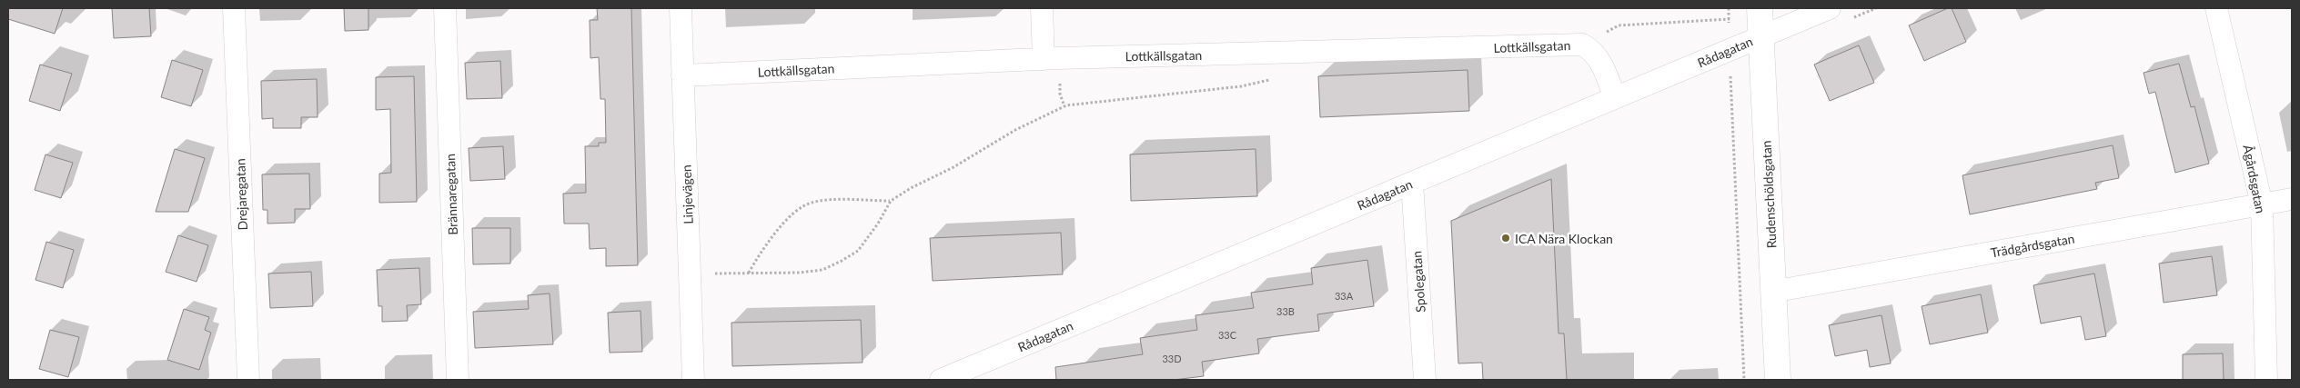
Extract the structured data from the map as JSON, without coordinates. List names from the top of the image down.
{
  "streets": {
    "street": [
      "Lottkällsgatan",
      "Rådagatan",
      "Ågårdsgatan",
      "Drejaregatan",
      "Brännaregatan",
      "Linjevägen",
      "Rudenschöldsgatan",
      "Trädgårdsgatan",
      "Spolegatan"
    ]
  },
  "crossings": [
    ["Lottkällsgatan", "Rådagatan"],
    ["Lottkällsgatan", "Linjevägen"],
    ["Rådagatan", "Rudenschöldsgatan"],
    ["Rådagatan", "Spolegatan"],
    ["Ågårdsgatan", "Trädgårdsgatan"],
    ["Rudenschöldsgatan", "Trädgårdsgatan"]
  ],
  "places": ["ICA Nära Klockan"],
  "house_numbers": [
    "33A",
    "33B",
    "33C",
    "33D"
  ]
}
